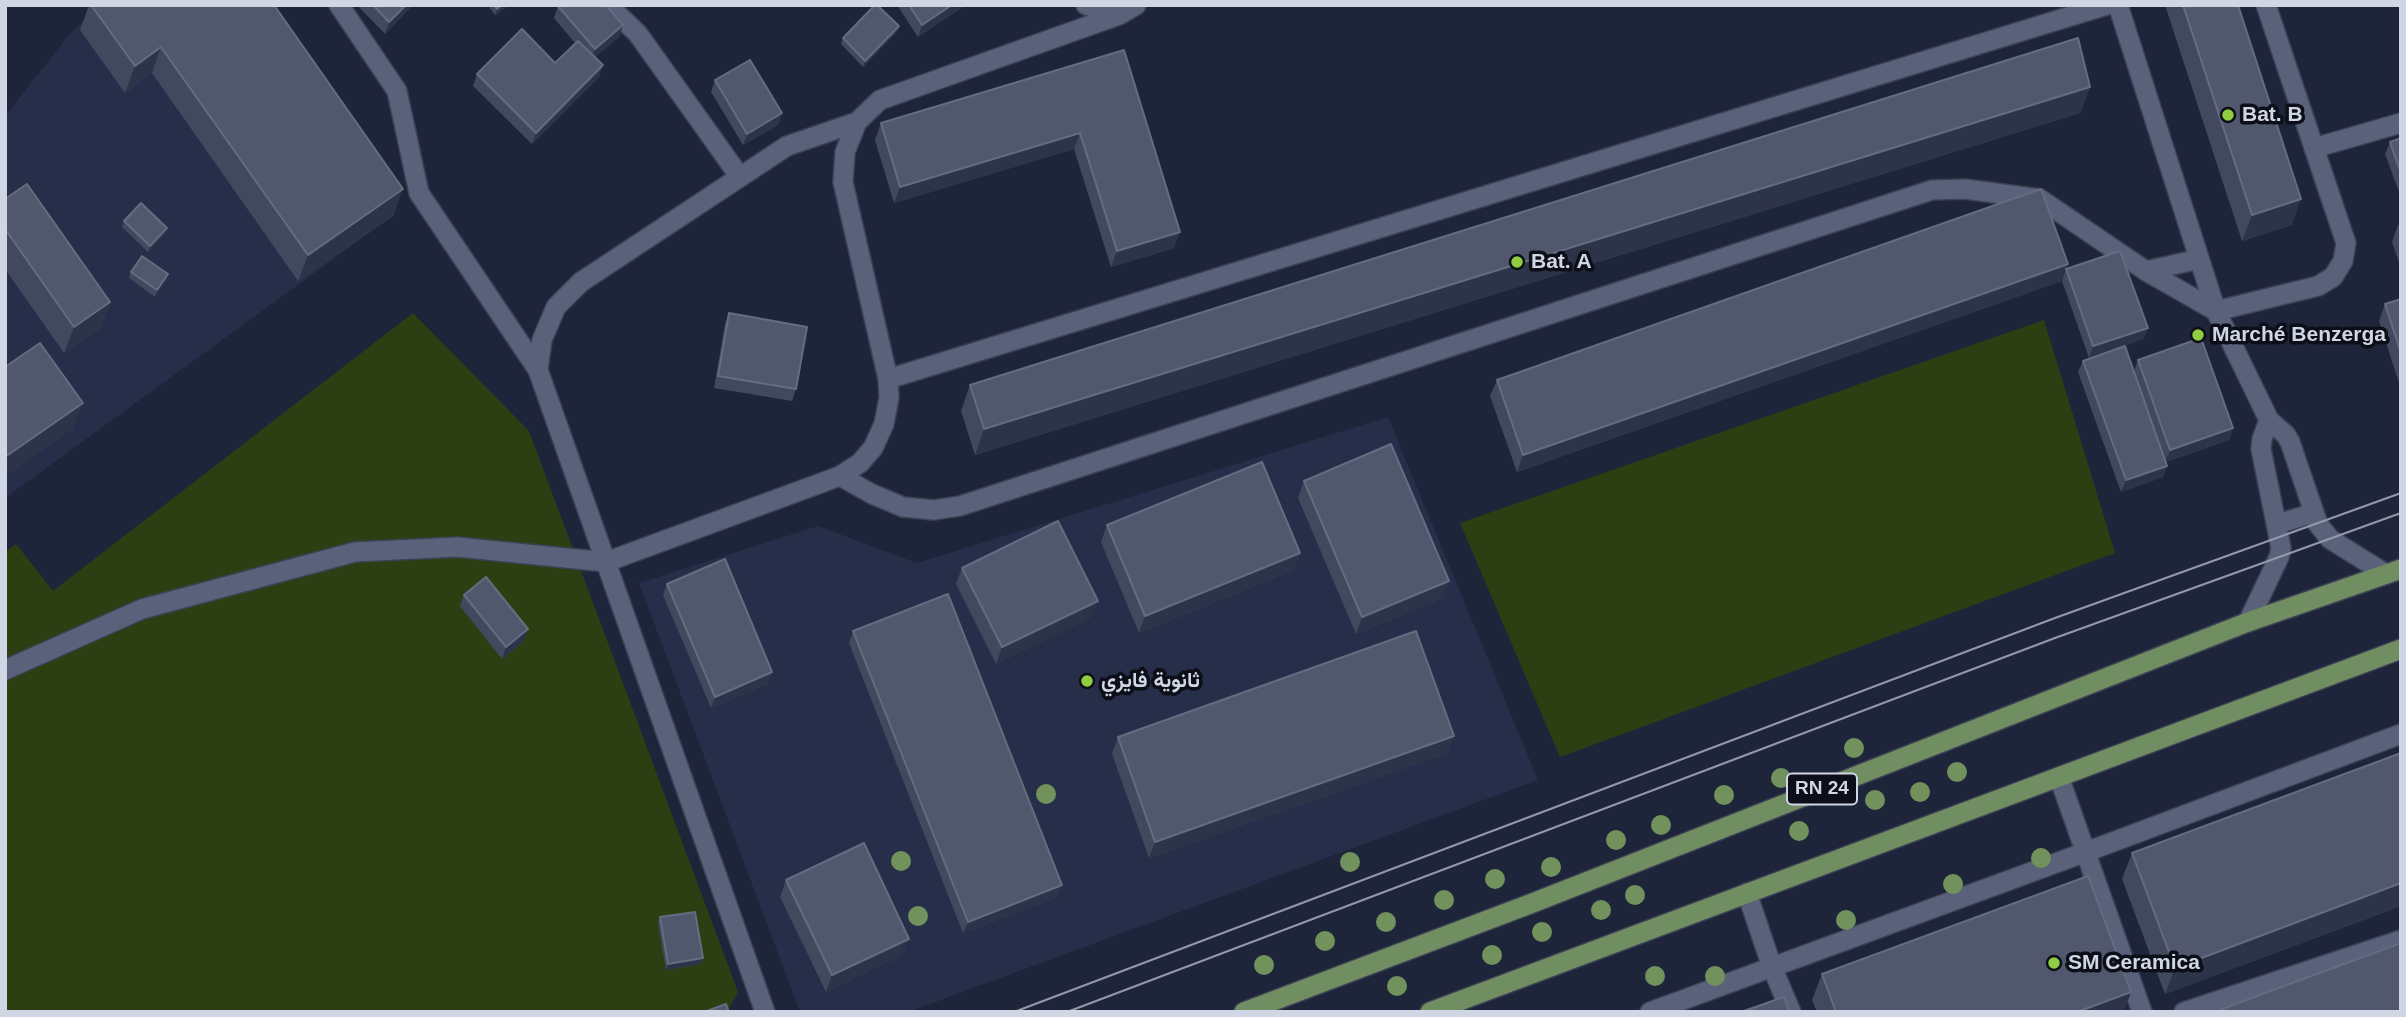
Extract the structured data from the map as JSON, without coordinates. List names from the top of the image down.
{
  "streets": {
    "main road": ["RN 24"]
  },
  "places": [
    "Bat. B",
    "Bat. A",
    "Marché Benzerga",
    "ثانوية فايزي",
    "SM Ceramica"
  ]
}
